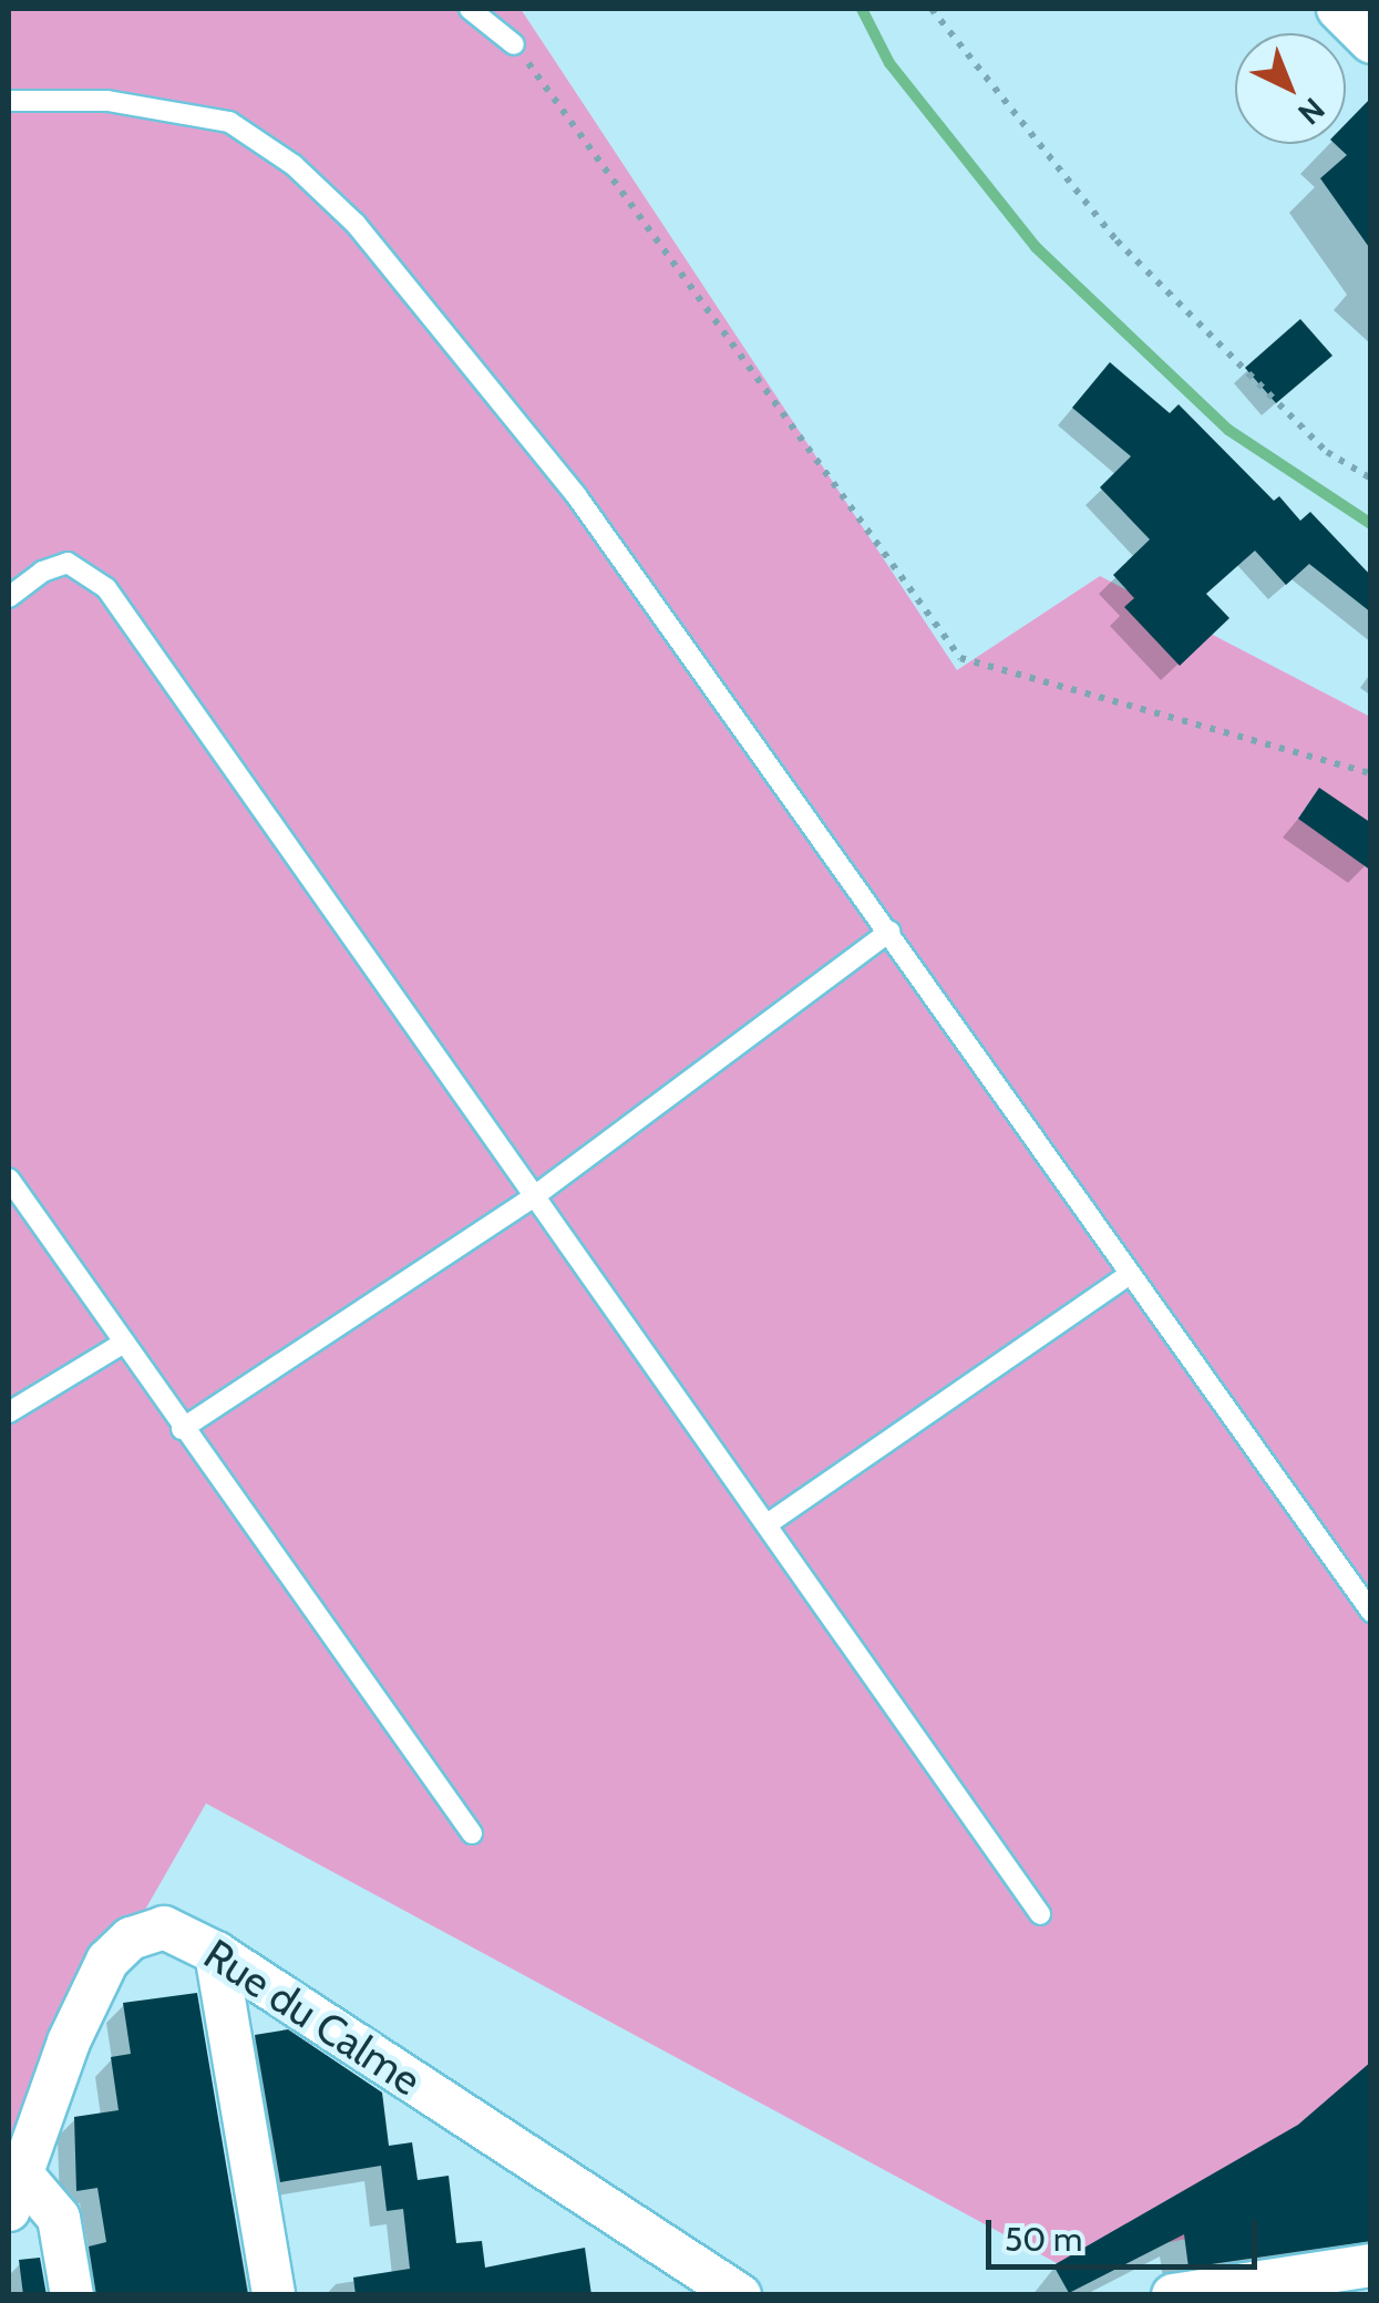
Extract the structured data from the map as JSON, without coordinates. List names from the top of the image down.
{
  "streets": {
    "street": ["Rue du Calme"]
  },
  "scale_bar": "50 m",
  "north": "bottom right"
}
